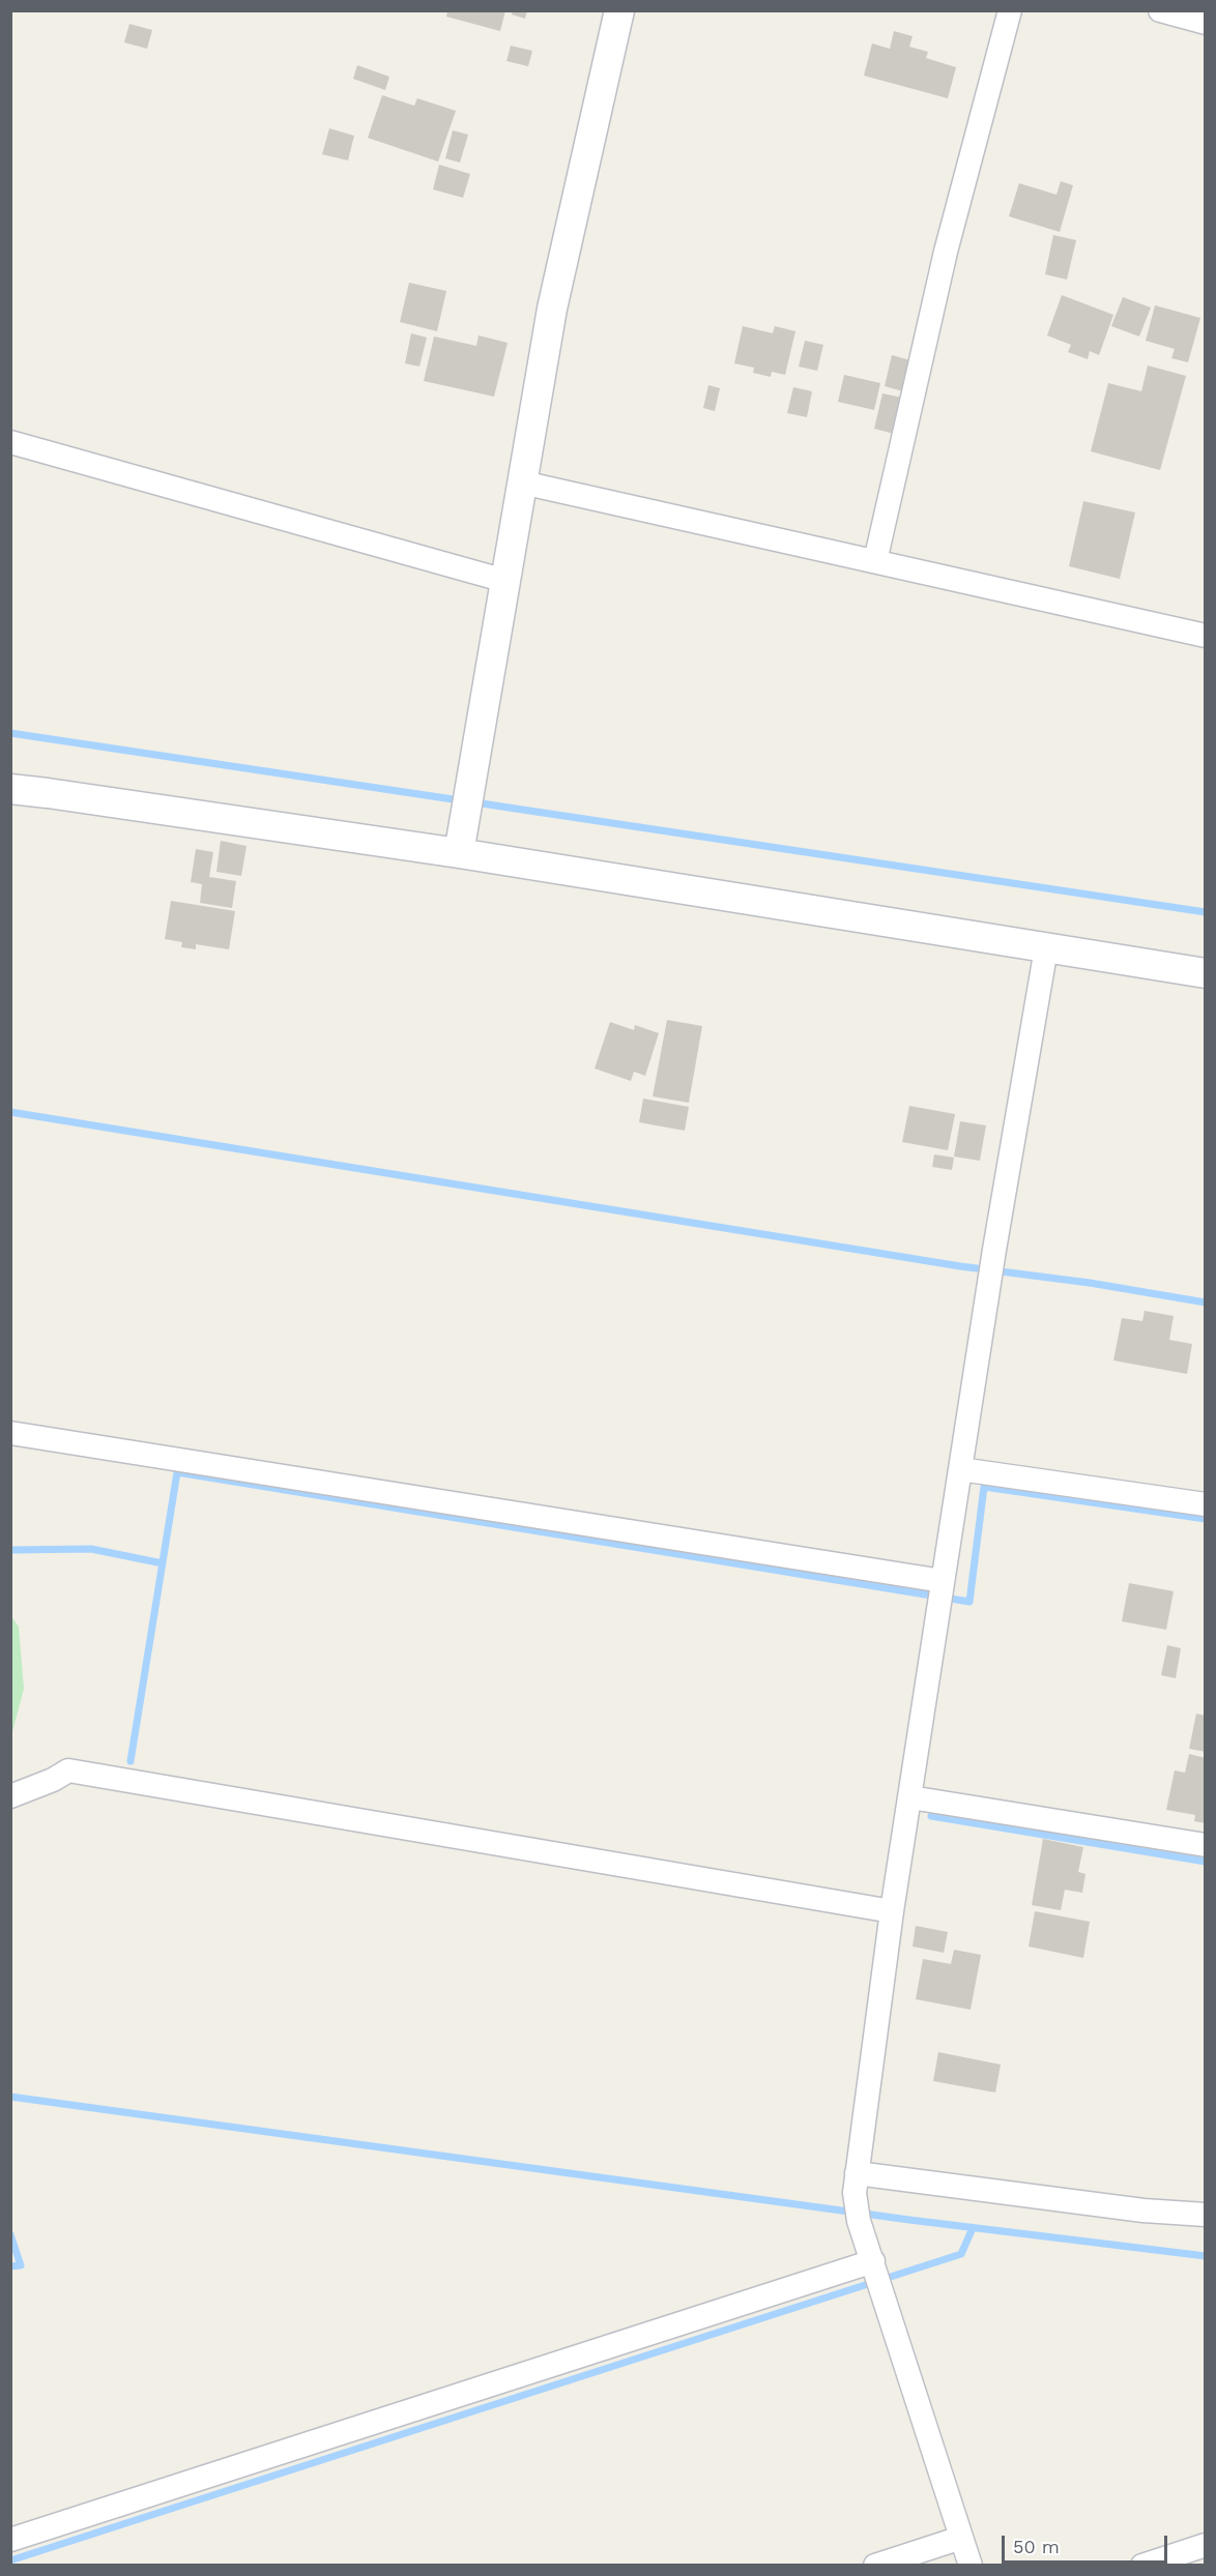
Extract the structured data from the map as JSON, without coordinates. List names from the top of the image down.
{
  "scale_bar": "50 m"
}
